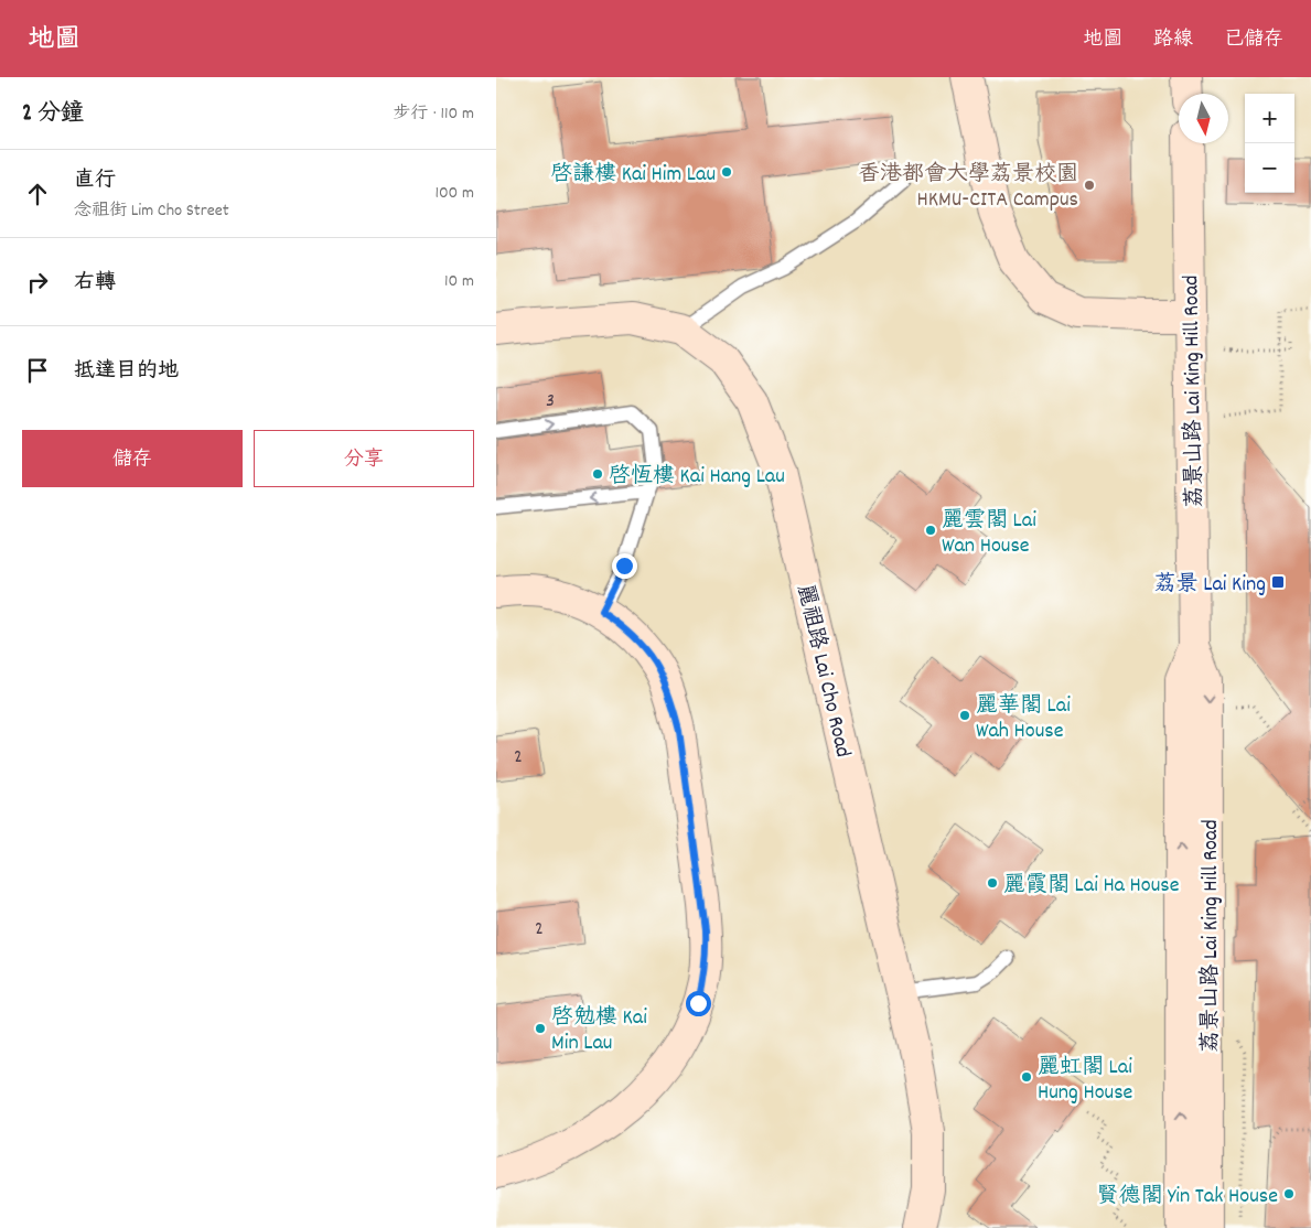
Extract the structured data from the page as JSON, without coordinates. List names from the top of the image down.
{
  "streets": {
    "street": ["荔景山路 Lai King Hill Road", "麗祖路 Lai Cho Road"]
  },
  "places": {
    "other": [
      "啓謙樓 Kai Him Lau",
      "香港都會大學荔景校園 HKMU-CITA Campus",
      "啓恆樓 Kai Hang Lau",
      "麗雲閣 Lai Wan House",
      "麗華閣 Lai Wah House",
      "麗霞閣 Lai Ha House",
      "啓勉樓 Kai Min Lau",
      "麗虹閣 Lai Hung House",
      "賢德閣 Yin Tak House"
    ],
    "transit": ["荔景 Lai King"]
  },
  "house_numbers": ["3", "2", "2"],
  "north": "bottom",
  "page": {
    "header": "地圖",
    "nav": ["地圖", "路線", "已儲存"],
    "heading": ["2 分鐘", "步行 · 110 m"],
    "map_buttons": ["+", "−"],
    "list": [
      ["直行", "念祖街 Lim Cho Street", "100 m"],
      ["右轉", "10 m"],
      "抵達目的地"
    ],
    "buttons": ["儲存", "分享"]
  }
}
